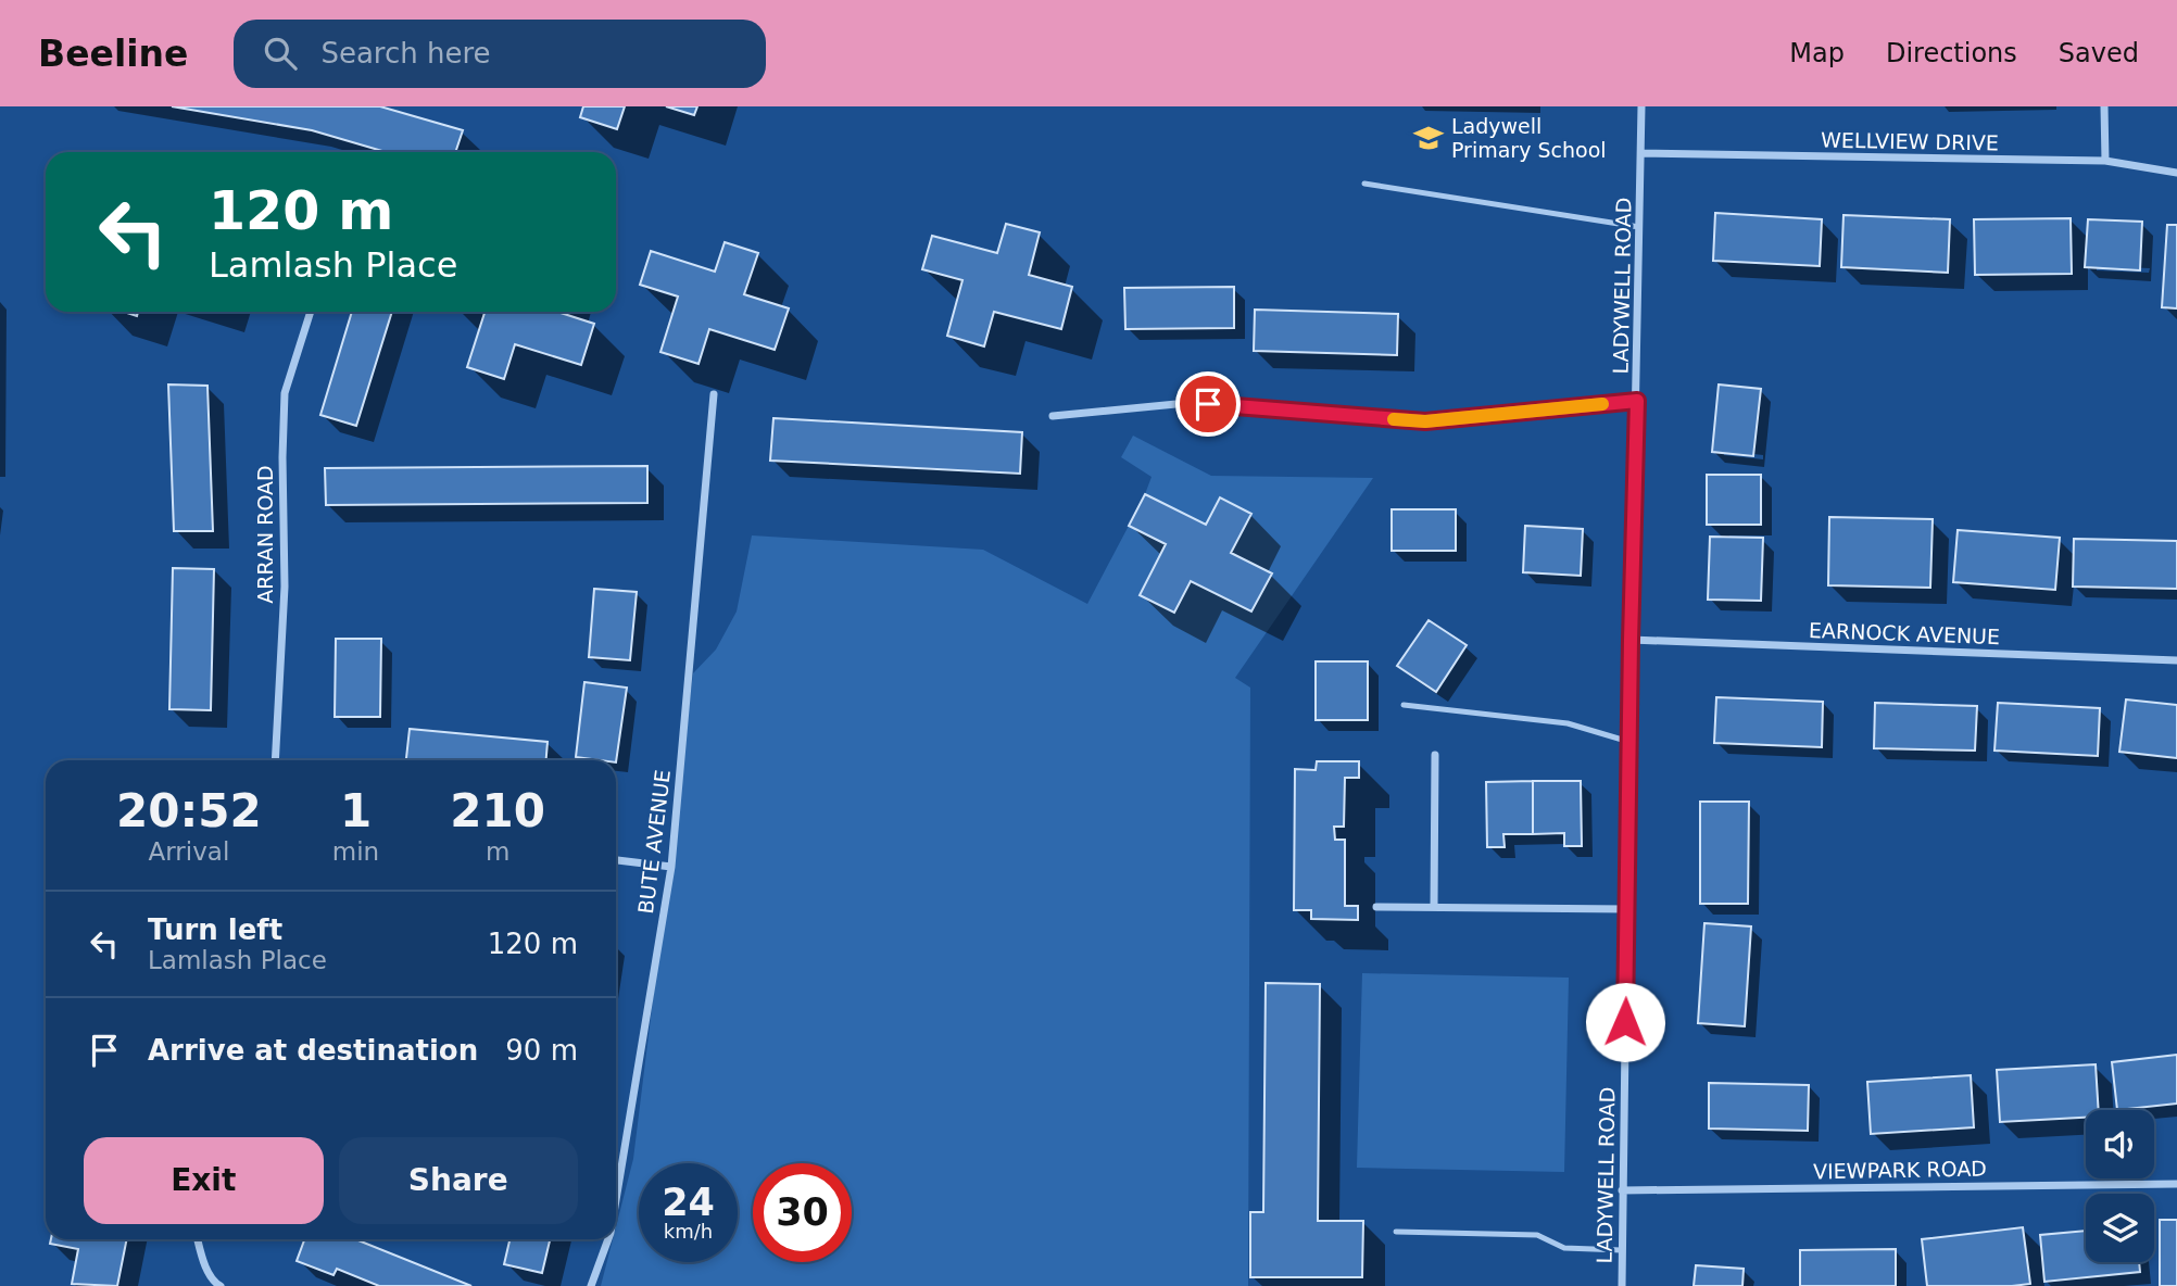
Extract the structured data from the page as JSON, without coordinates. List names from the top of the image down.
{
  "streets": {
    "street": [
      "WELLVIEW DRIVE",
      "LADYWELL ROAD",
      "ARRAN ROAD",
      "EARNOCK AVENUE",
      "BUTE AVENUE",
      "VIEWPARK ROAD"
    ]
  },
  "crossings": [
    ["WELLVIEW DRIVE", "LADYWELL ROAD"],
    ["LADYWELL ROAD", "EARNOCK AVENUE"],
    ["LADYWELL ROAD", "VIEWPARK ROAD"]
  ],
  "places": {
    "school or university": ["Ladywell Primary School"]
  },
  "page": {
    "header": "Beeline",
    "search": "Search here",
    "nav": ["Map", "Directions", "Saved"],
    "turn": ["120 m", "Lamlash Place"],
    "eta": [
      "20:52",
      "Arrival",
      "1",
      "min",
      "210",
      "m"
    ],
    "list": [
      {
        "name": "Turn left",
        "note": "Lamlash Place",
        "value": "120 m"
      },
      {
        "name": "Arrive at destination",
        "value": "90 m"
      }
    ],
    "buttons": ["Exit", "Share"],
    "speed": "24 km/h",
    "limit": "30"
  }
}
